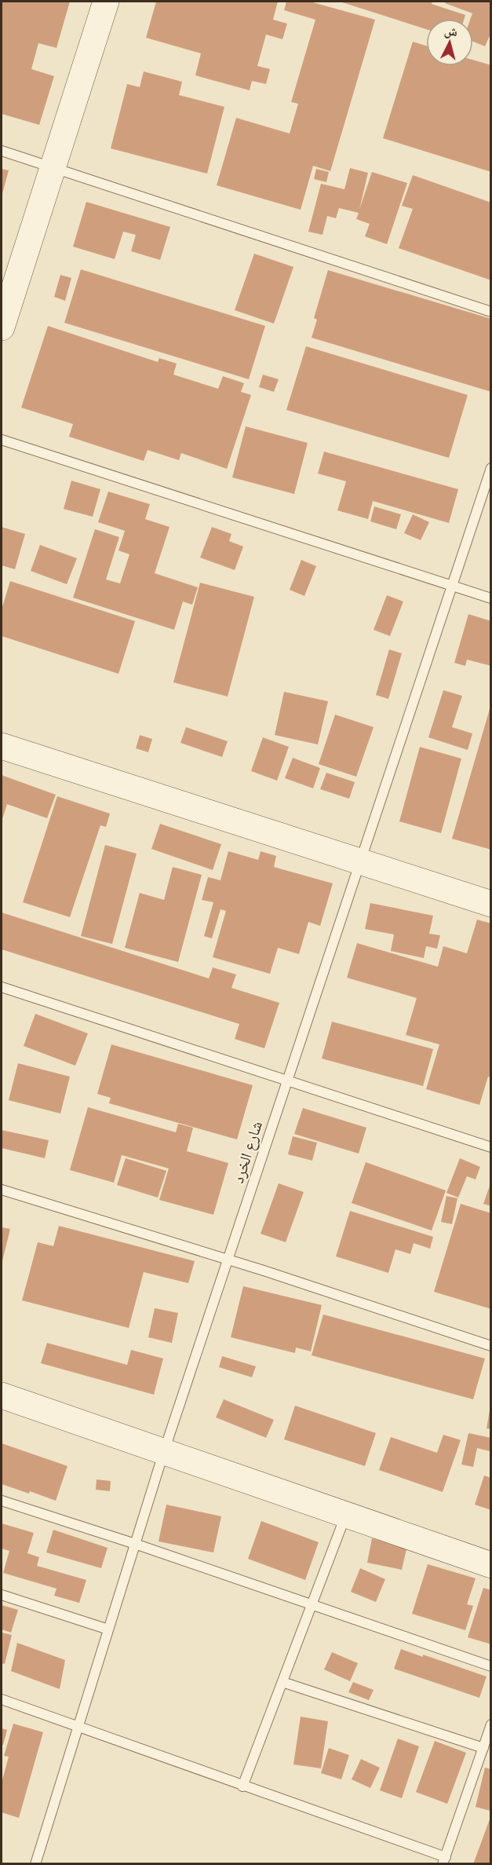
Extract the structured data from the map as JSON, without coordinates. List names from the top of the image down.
{
  "streets": {
    "lane": ["شارع الخرد"]
  },
  "north": "top"
}
